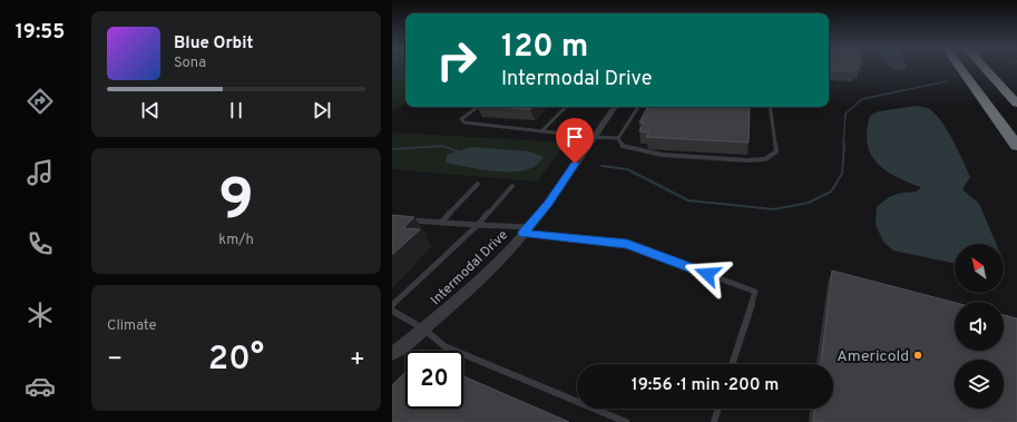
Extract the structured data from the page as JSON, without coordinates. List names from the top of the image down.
{
  "streets": {
    "street": ["Intermodal Drive"]
  },
  "places": ["Americold"],
  "north": "top left",
  "page": {
    "tabs": "19:55",
    "turn": ["120 m", "Intermodal Drive"],
    "song": ["Blue Orbit", "Sona"],
    "tile": [
      ["9", "km/h"],
      "Climate"
    ],
    "heat": ["−", "20°", "+"],
    "limit": "20",
    "trip": "19:56 · 1 min · 200 m"
  }
}
